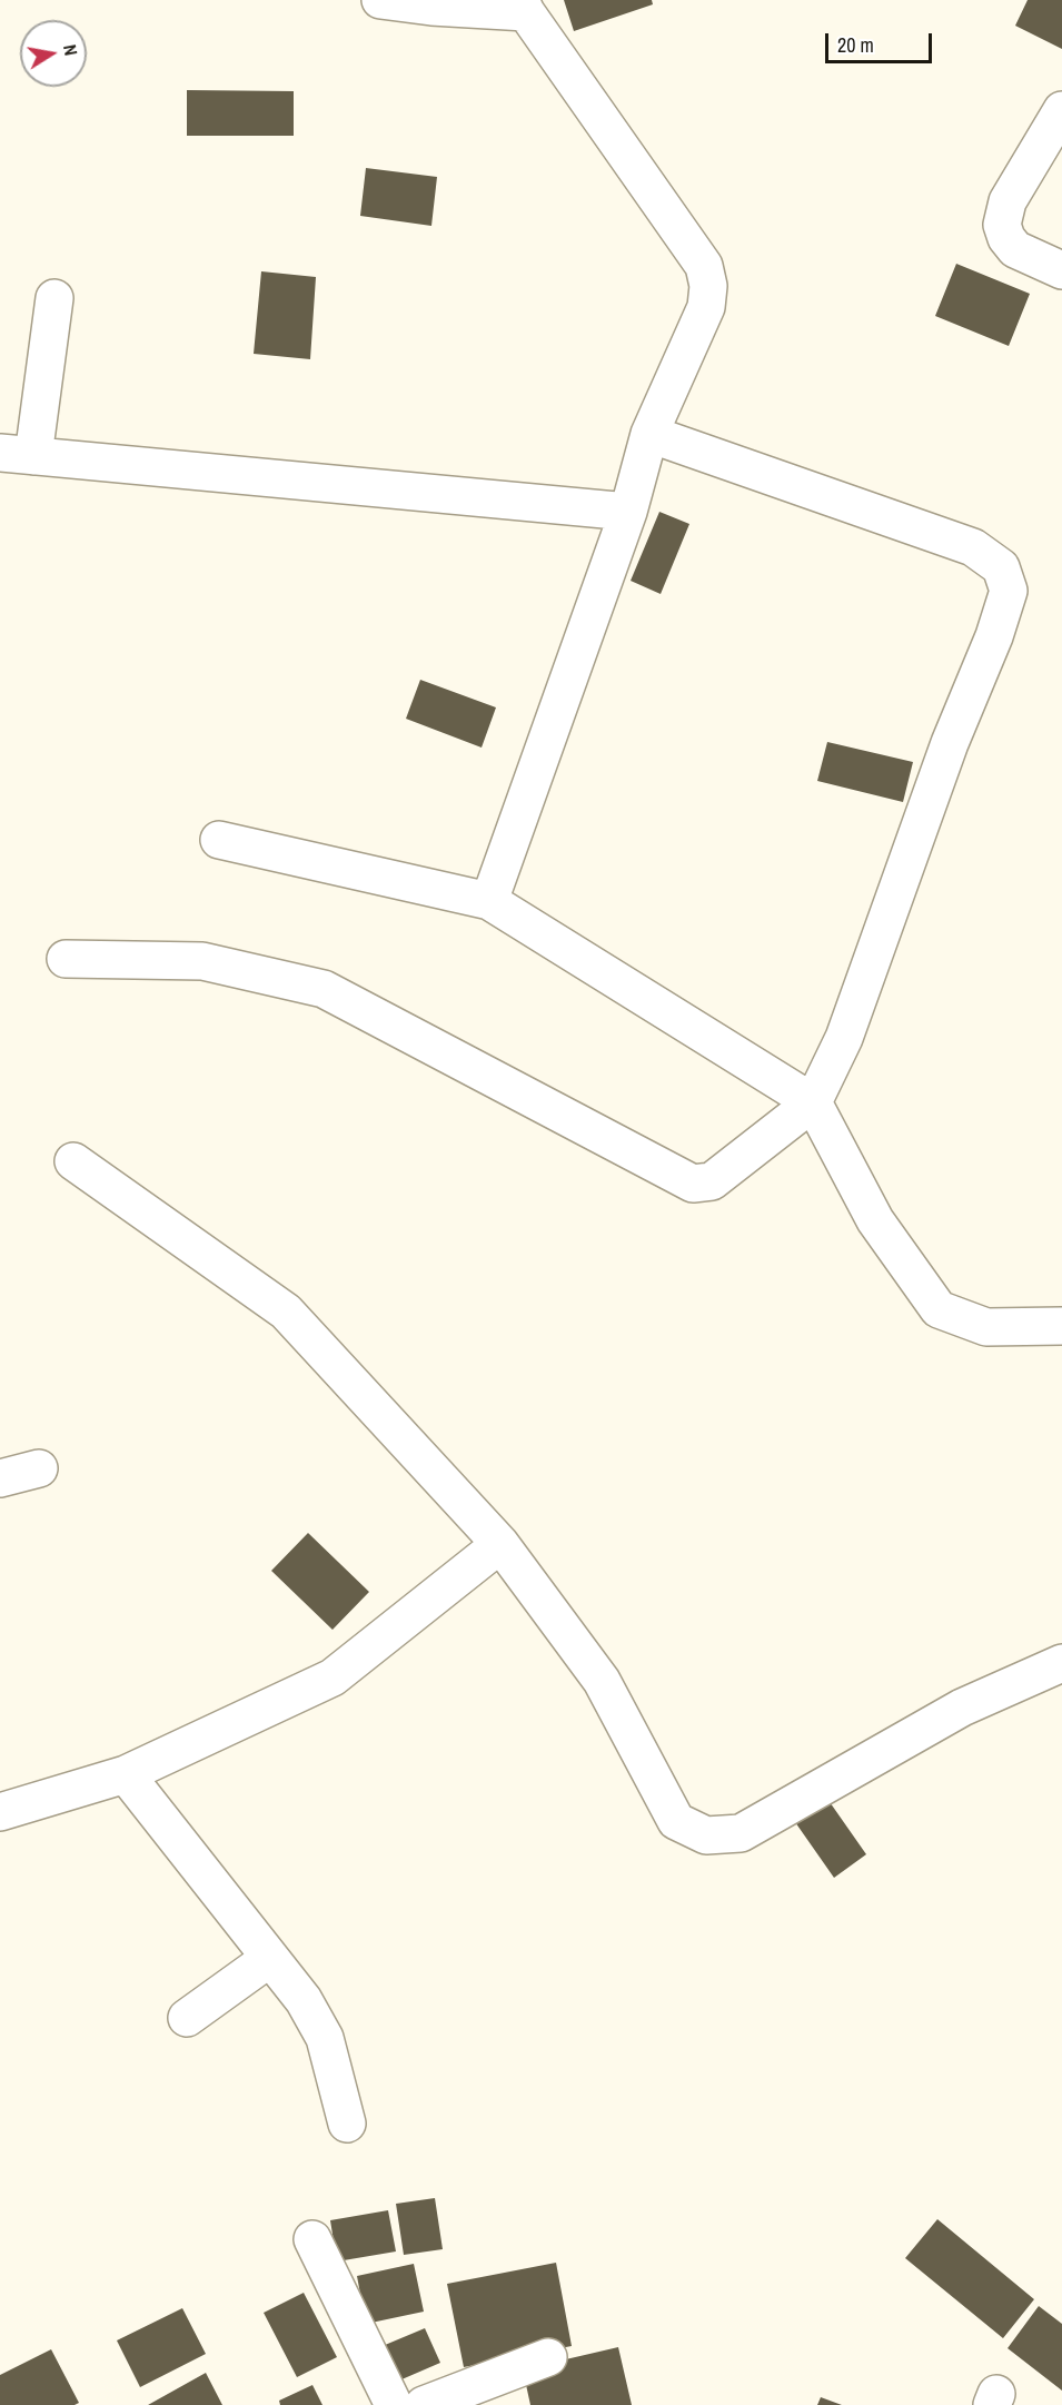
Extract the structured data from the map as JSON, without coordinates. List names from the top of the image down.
{
  "scale_bar": "20 m",
  "north": "right"
}
